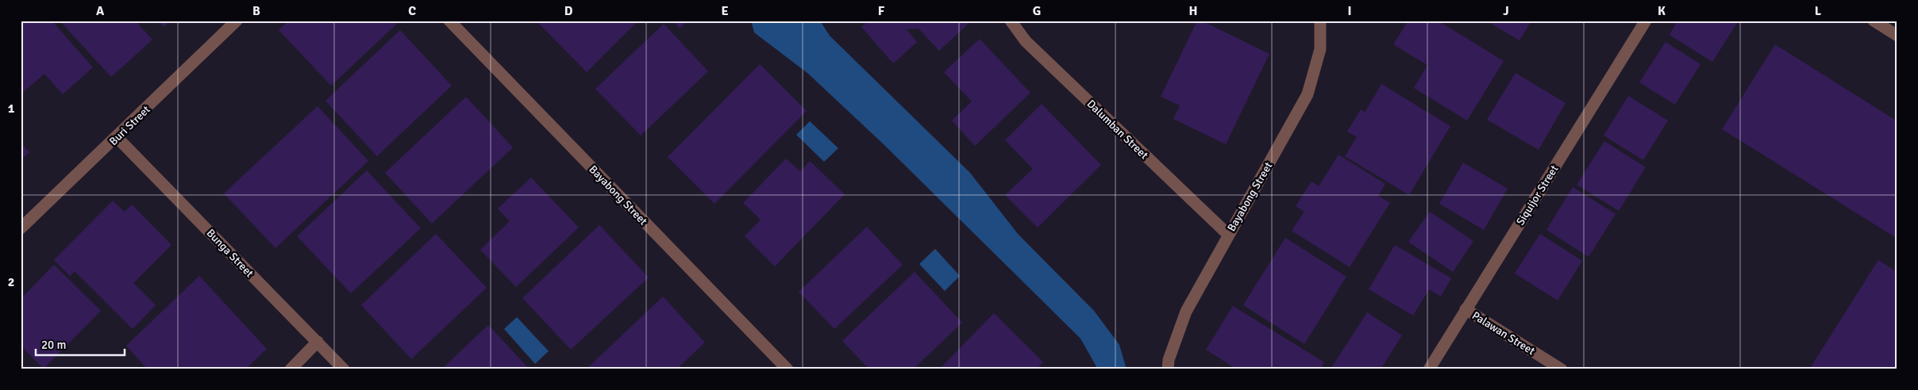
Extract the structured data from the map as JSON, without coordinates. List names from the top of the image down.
{
  "streets": {
    "street": [
      "Buri Street",
      "Dalumban Street",
      "Bayabong Street",
      "Siquijor Street",
      "Bunga Street",
      "Palawan Street"
    ]
  },
  "crossings": [
    ["Buri Street", "Bunga Street"],
    ["Dalumban Street", "Bayabong Street"],
    ["Siquijor Street", "Palawan Street"]
  ],
  "scale_bar": "20 m",
  "grid": {
    "columns": [
      "A",
      "B",
      "C",
      "D",
      "E",
      "F",
      "G",
      "H",
      "I",
      "J",
      "K",
      "L"
    ],
    "rows": ["1", "2"]
  }
}
